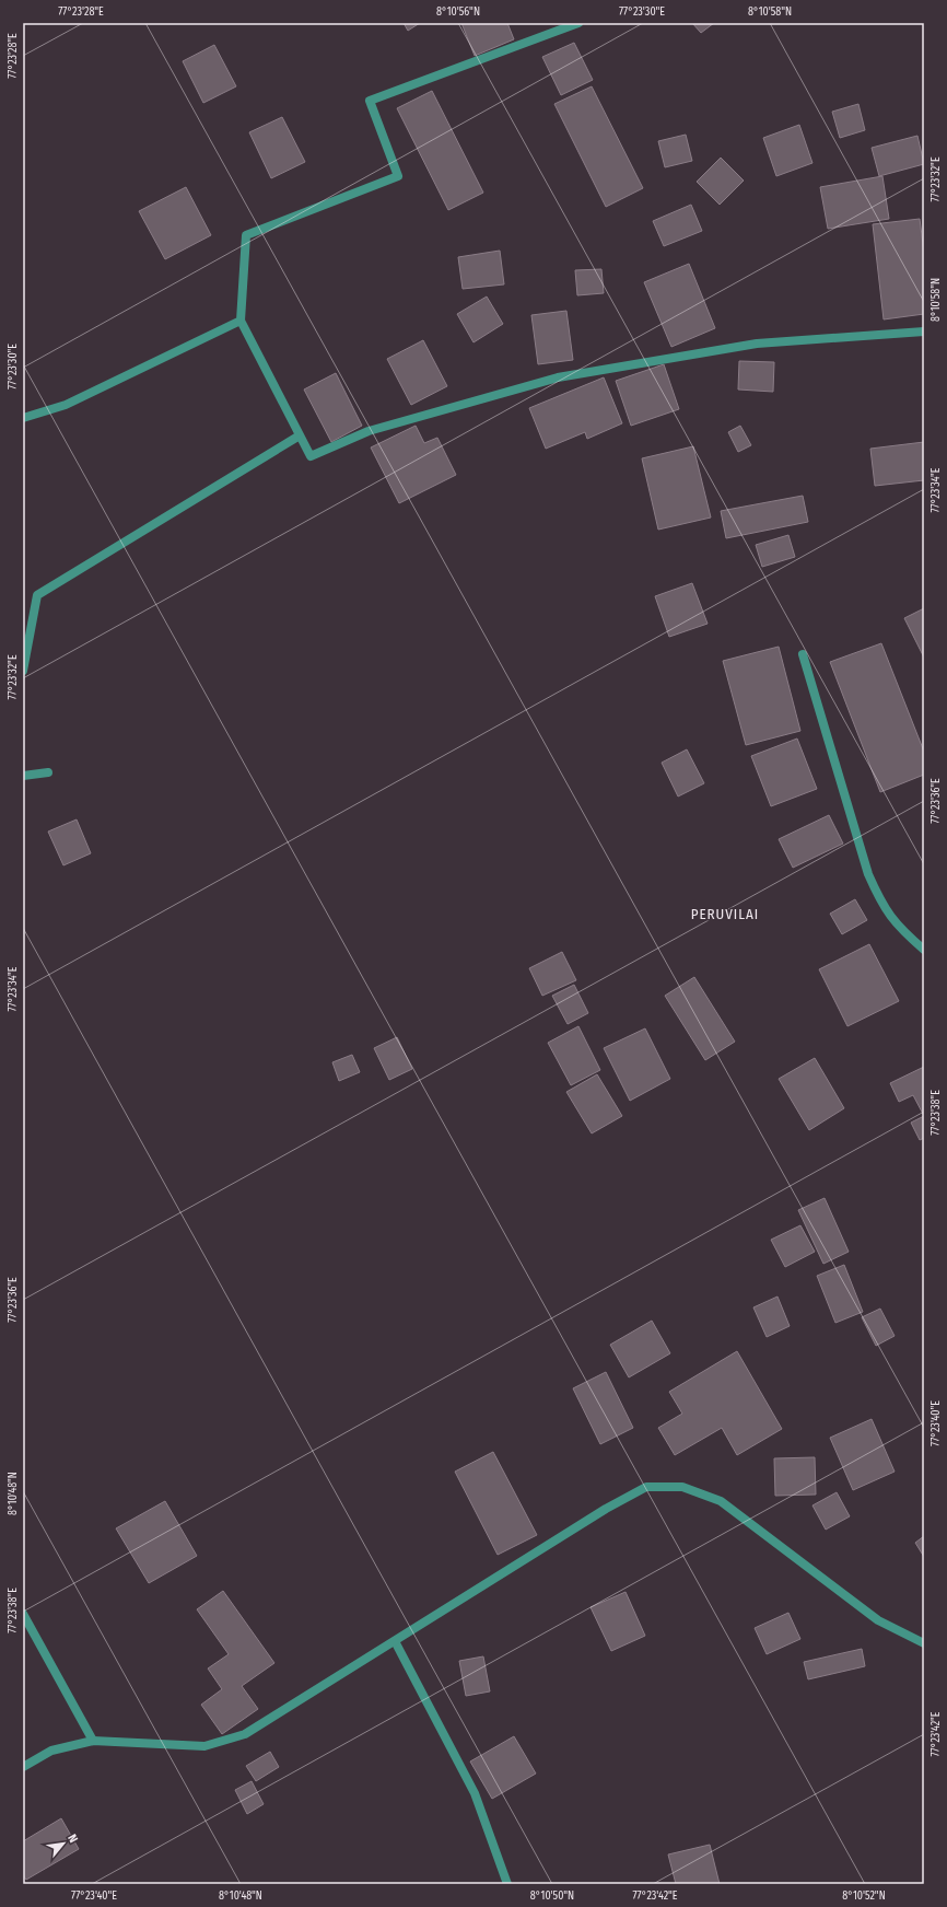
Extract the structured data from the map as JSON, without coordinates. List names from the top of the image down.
{
  "districts": ["PERUVILAI"],
  "north": "top right",
  "coordinates": [
    "77°23'28\"E",
    "8°10'56\"N",
    "77°23'30\"E",
    "8°10'58\"N",
    "77°23'32\"E",
    "77°23'34\"E",
    "77°23'36\"E",
    "77°23'38\"E",
    "77°23'40\"E",
    "8°10'48\"N",
    "77°23'42\"E",
    "8°10'50\"N",
    "8°10'52\"N"
  ]
}
